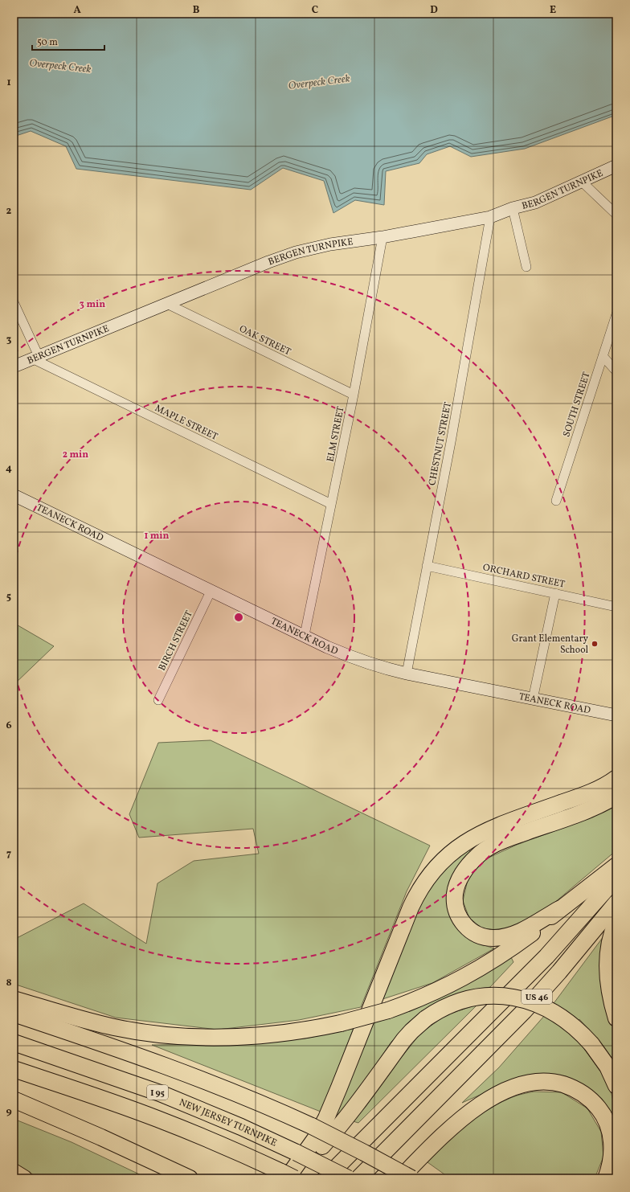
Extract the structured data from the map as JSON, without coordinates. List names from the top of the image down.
{
  "streets": {
    "highway": ["US 46", "I 95", "NEW JERSEY TURNPIKE"],
    "main road": ["BERGEN TURNPIKE", "TEANECK ROAD"],
    "street": [
      "OAK STREET",
      "SOUTH STREET",
      "MAPLE STREET",
      "ELM STREET",
      "CHESTNUT STREET",
      "ORCHARD STREET",
      "BIRCH STREET"
    ]
  },
  "crossings": [
    ["BERGEN TURNPIKE", "OAK STREET"],
    ["BERGEN TURNPIKE", "MAPLE STREET"],
    ["BERGEN TURNPIKE", "ELM STREET"],
    ["BERGEN TURNPIKE", "CHESTNUT STREET"],
    ["OAK STREET", "ELM STREET"],
    ["MAPLE STREET", "ELM STREET"],
    ["ELM STREET", "TEANECK ROAD"],
    ["CHESTNUT STREET", "TEANECK ROAD"],
    ["CHESTNUT STREET", "ORCHARD STREET"],
    ["TEANECK ROAD", "BIRCH STREET"]
  ],
  "water": ["Overpeck Creek"],
  "places": ["Grant Elementary School"],
  "scale_bar": "50 m",
  "grid": {
    "columns": [
      "A",
      "B",
      "C",
      "D",
      "E"
    ],
    "rows": [
      "1",
      "2",
      "3",
      "4",
      "5",
      "6",
      "7",
      "8",
      "9"
    ]
  },
  "rings": ["3 min", "2 min", "1 min"]
}
